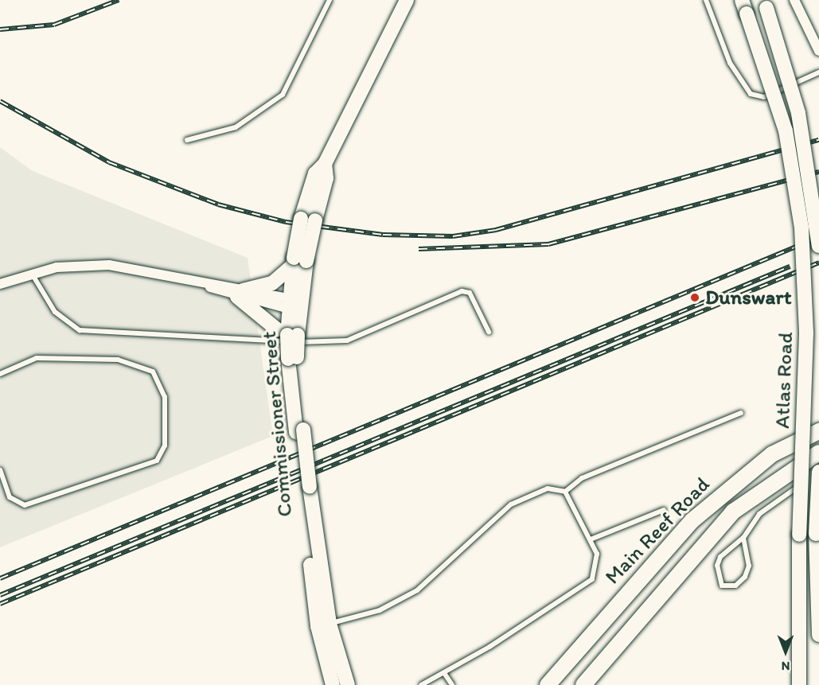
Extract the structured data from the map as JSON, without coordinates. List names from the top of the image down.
{
  "streets": {
    "main road": ["Atlas Road", "Commissioner Street", "Main Reef Road"]
  },
  "places": ["Dunswart"],
  "north": "bottom"
}
